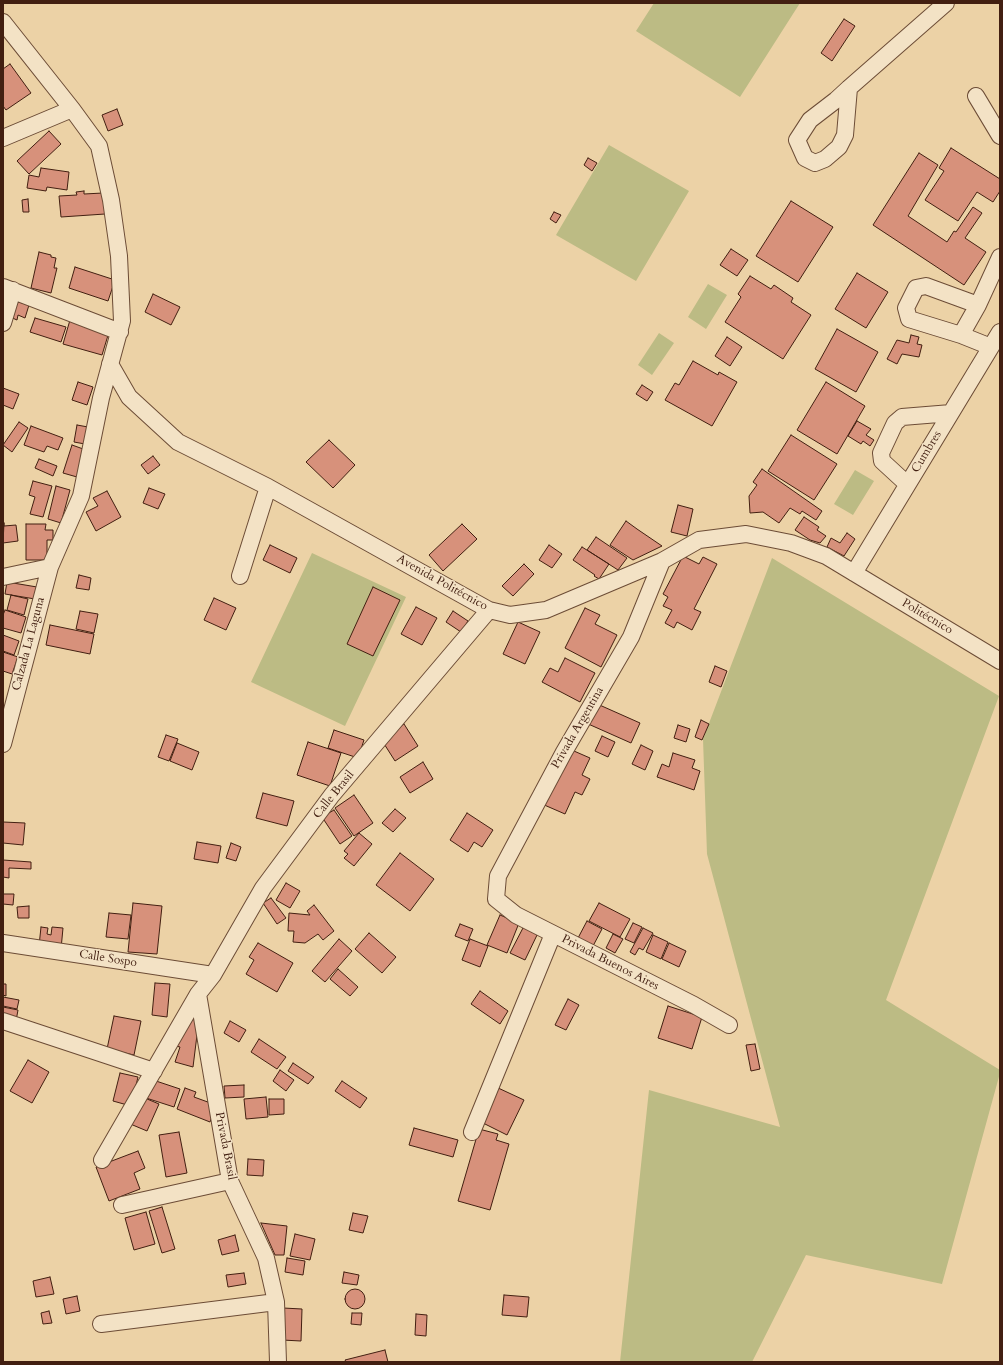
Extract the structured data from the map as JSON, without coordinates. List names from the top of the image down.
{
  "streets": {
    "street": [
      "Cumbres",
      "Avenida Politécnico",
      "Politécnico",
      "Calzada La Laguna",
      "Privada Argentina",
      "Calle Brasil",
      "Calle Sospo",
      "Privada Buenos Aires",
      "Privada Brasil"
    ]
  },
  "crossings": [
    ["Cumbres", "Avenida Politécnico"],
    ["Cumbres", "Politécnico"],
    ["Avenida Politécnico", "Politécnico"],
    ["Avenida Politécnico", "Calzada La Laguna"],
    ["Avenida Politécnico", "Privada Argentina"],
    ["Avenida Politécnico", "Calle Brasil"],
    ["Privada Argentina", "Privada Buenos Aires"],
    ["Calle Brasil", "Calle Sospo"],
    ["Calle Brasil", "Privada Brasil"]
  ]
}
